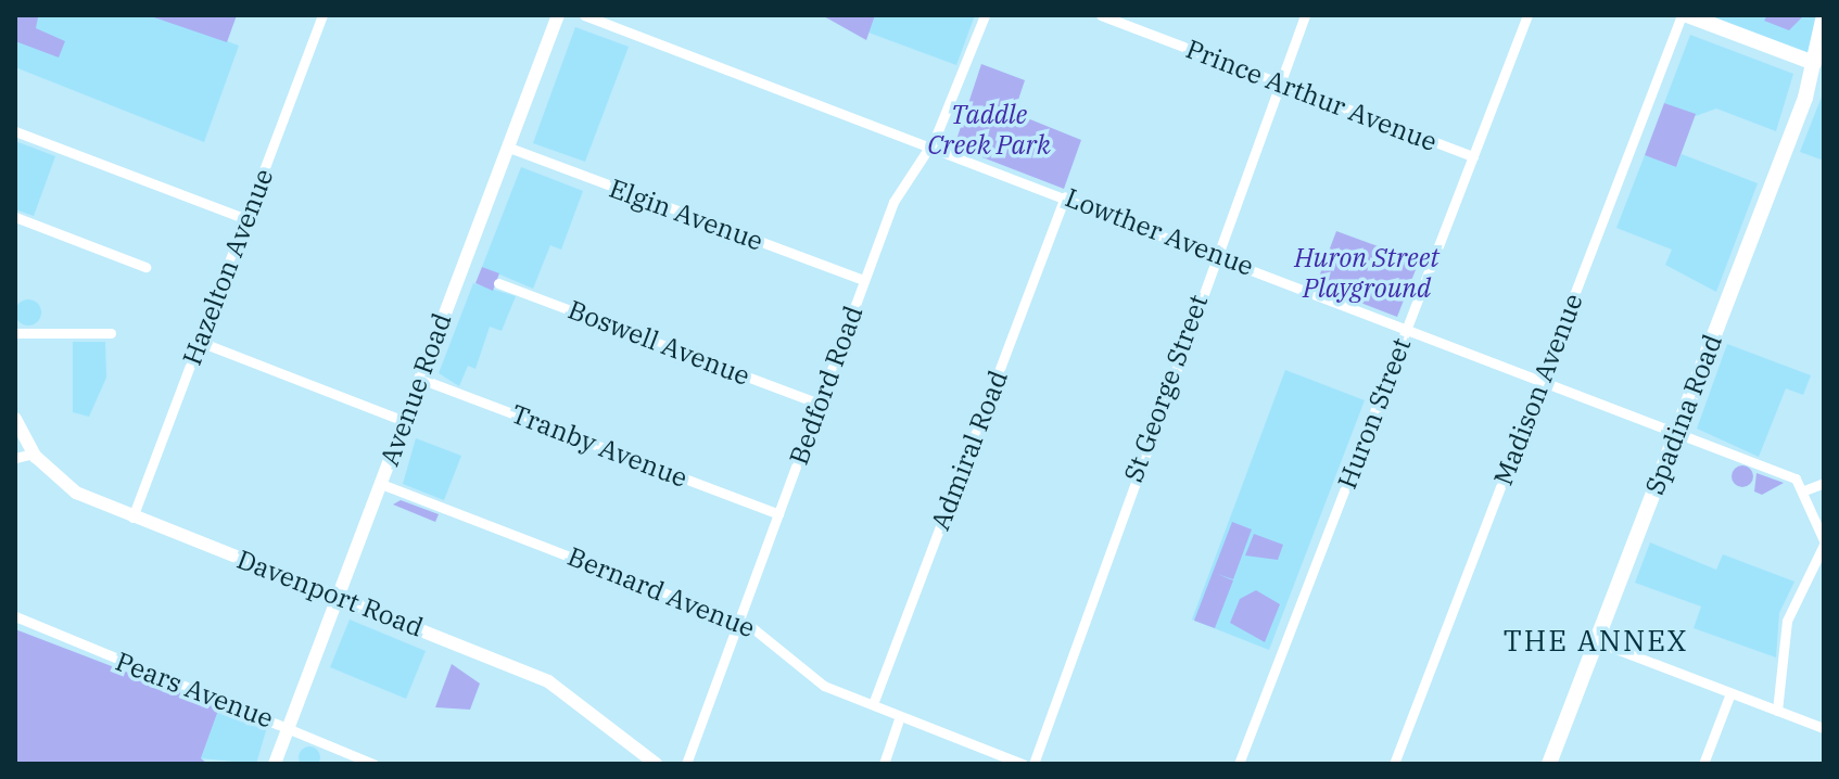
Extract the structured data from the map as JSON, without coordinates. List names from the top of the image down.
{
  "streets": {
    "main road": ["Avenue Road", "Spadina Road", "Davenport Road"],
    "street": [
      "Prince Arthur Avenue",
      "Elgin Avenue",
      "Lowther Avenue",
      "Hazelton Avenue",
      "Boswell Avenue",
      "Bedford Road",
      "St George Street",
      "Madison Avenue",
      "Huron Street",
      "Tranby Avenue",
      "Admiral Road",
      "Bernard Avenue",
      "Pears Avenue"
    ]
  },
  "crossings": [
    ["Prince Arthur Avenue", "St George Street"],
    ["Prince Arthur Avenue", "Huron Street"],
    ["Elgin Avenue", "Bedford Road"],
    ["Elgin Avenue", "Avenue Road"],
    ["Lowther Avenue", "Bedford Road"],
    ["Lowther Avenue", "St George Street"],
    ["Lowther Avenue", "Madison Avenue"],
    ["Lowther Avenue", "Huron Street"],
    ["Lowther Avenue", "Spadina Road"],
    ["Lowther Avenue", "Admiral Road"],
    ["Hazelton Avenue", "Davenport Road"],
    ["Boswell Avenue", "Bedford Road"],
    ["Bedford Road", "Tranby Avenue"],
    ["Bedford Road", "Bernard Avenue"],
    ["Avenue Road", "Tranby Avenue"],
    ["Avenue Road", "Bernard Avenue"],
    ["Avenue Road", "Davenport Road"],
    ["Avenue Road", "Pears Avenue"],
    ["Admiral Road", "Bernard Avenue"]
  ],
  "districts": ["THE ANNEX"],
  "parks": ["Taddle Creek Park", "Huron Street Playground"]
}
